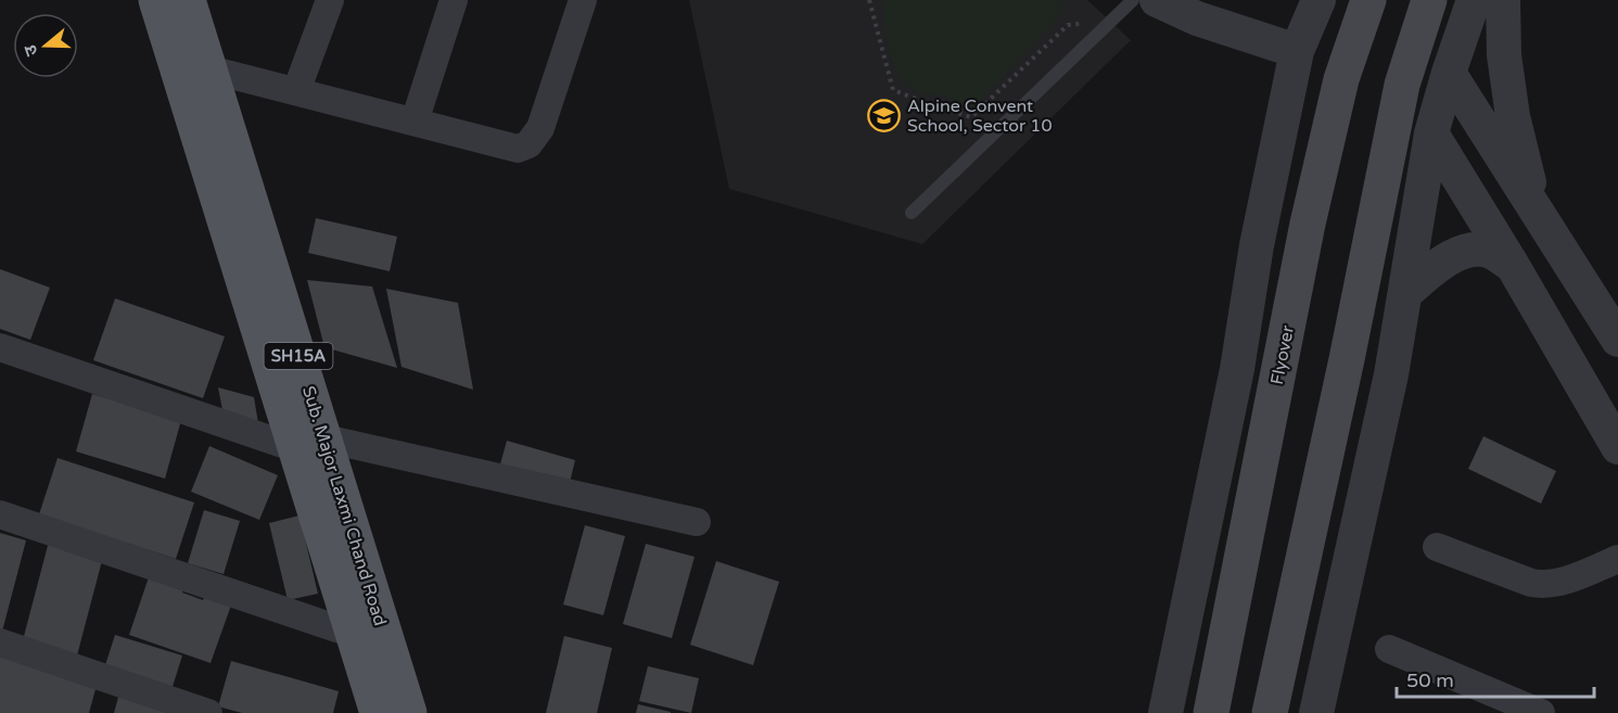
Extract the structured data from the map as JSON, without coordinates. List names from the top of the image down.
{
  "streets": {
    "main road": ["Flyover", "SH15A", "Sub. Major Laxmi Chand Road"]
  },
  "places": {
    "school or university": ["Alpine Convent School, Sector 10"]
  },
  "scale_bar": "50 m",
  "north": "left"
}
